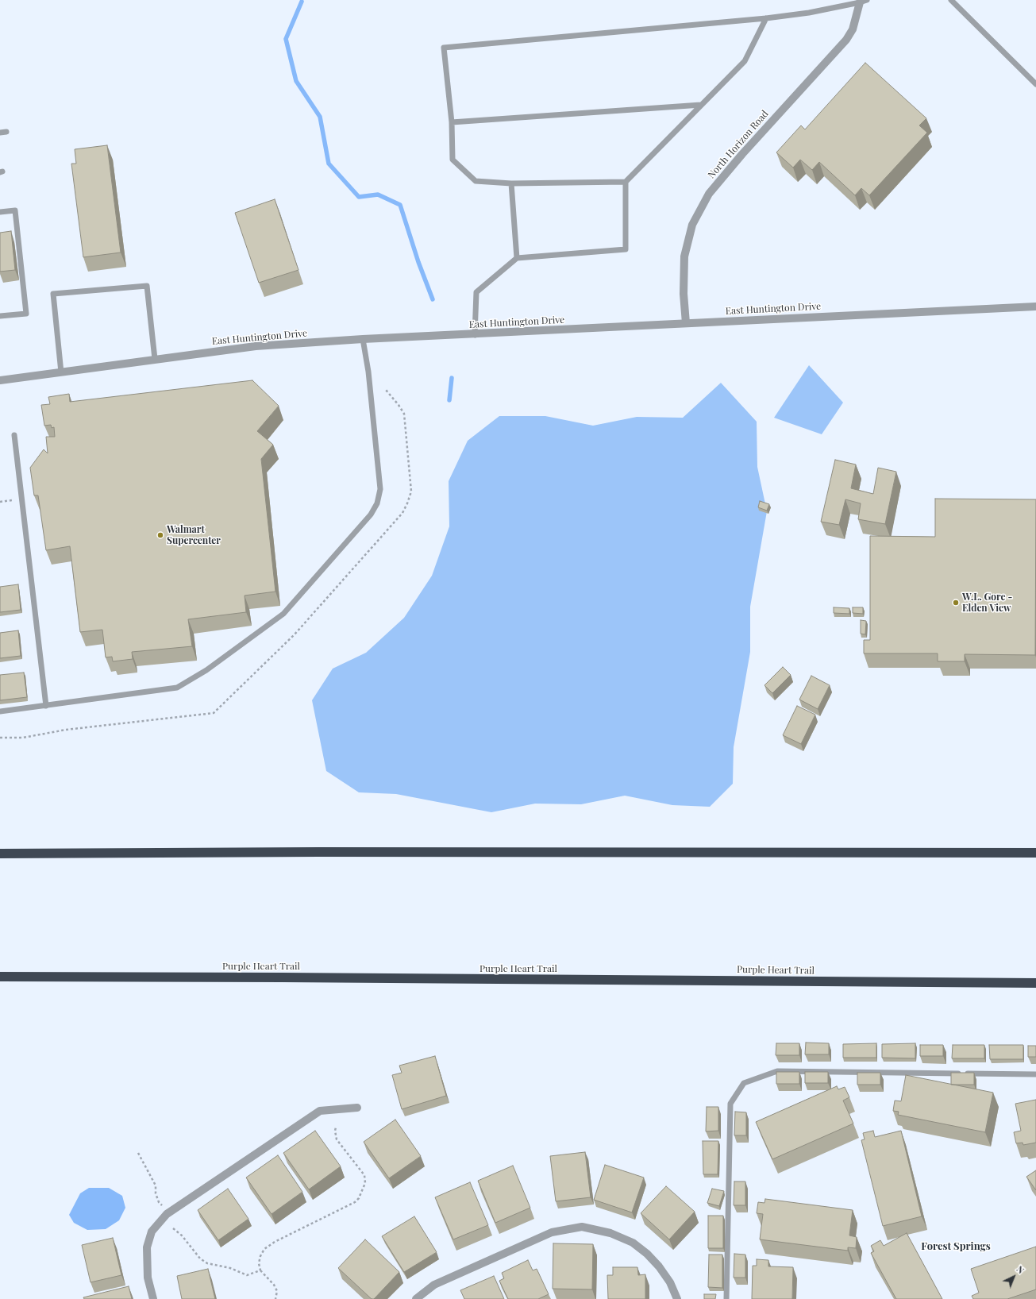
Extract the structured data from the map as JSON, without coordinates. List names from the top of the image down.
{
  "streets": {
    "highway": ["Purple Heart Trail"],
    "street": ["North Horizon Road", "East Huntington Drive"]
  },
  "crossings": [
    ["North Horizon Road", "East Huntington Drive"]
  ],
  "districts": ["Forest Springs"],
  "places": ["Walmart Supercenter", "W.L. Gore - Elden View"],
  "north": "top right"
}
